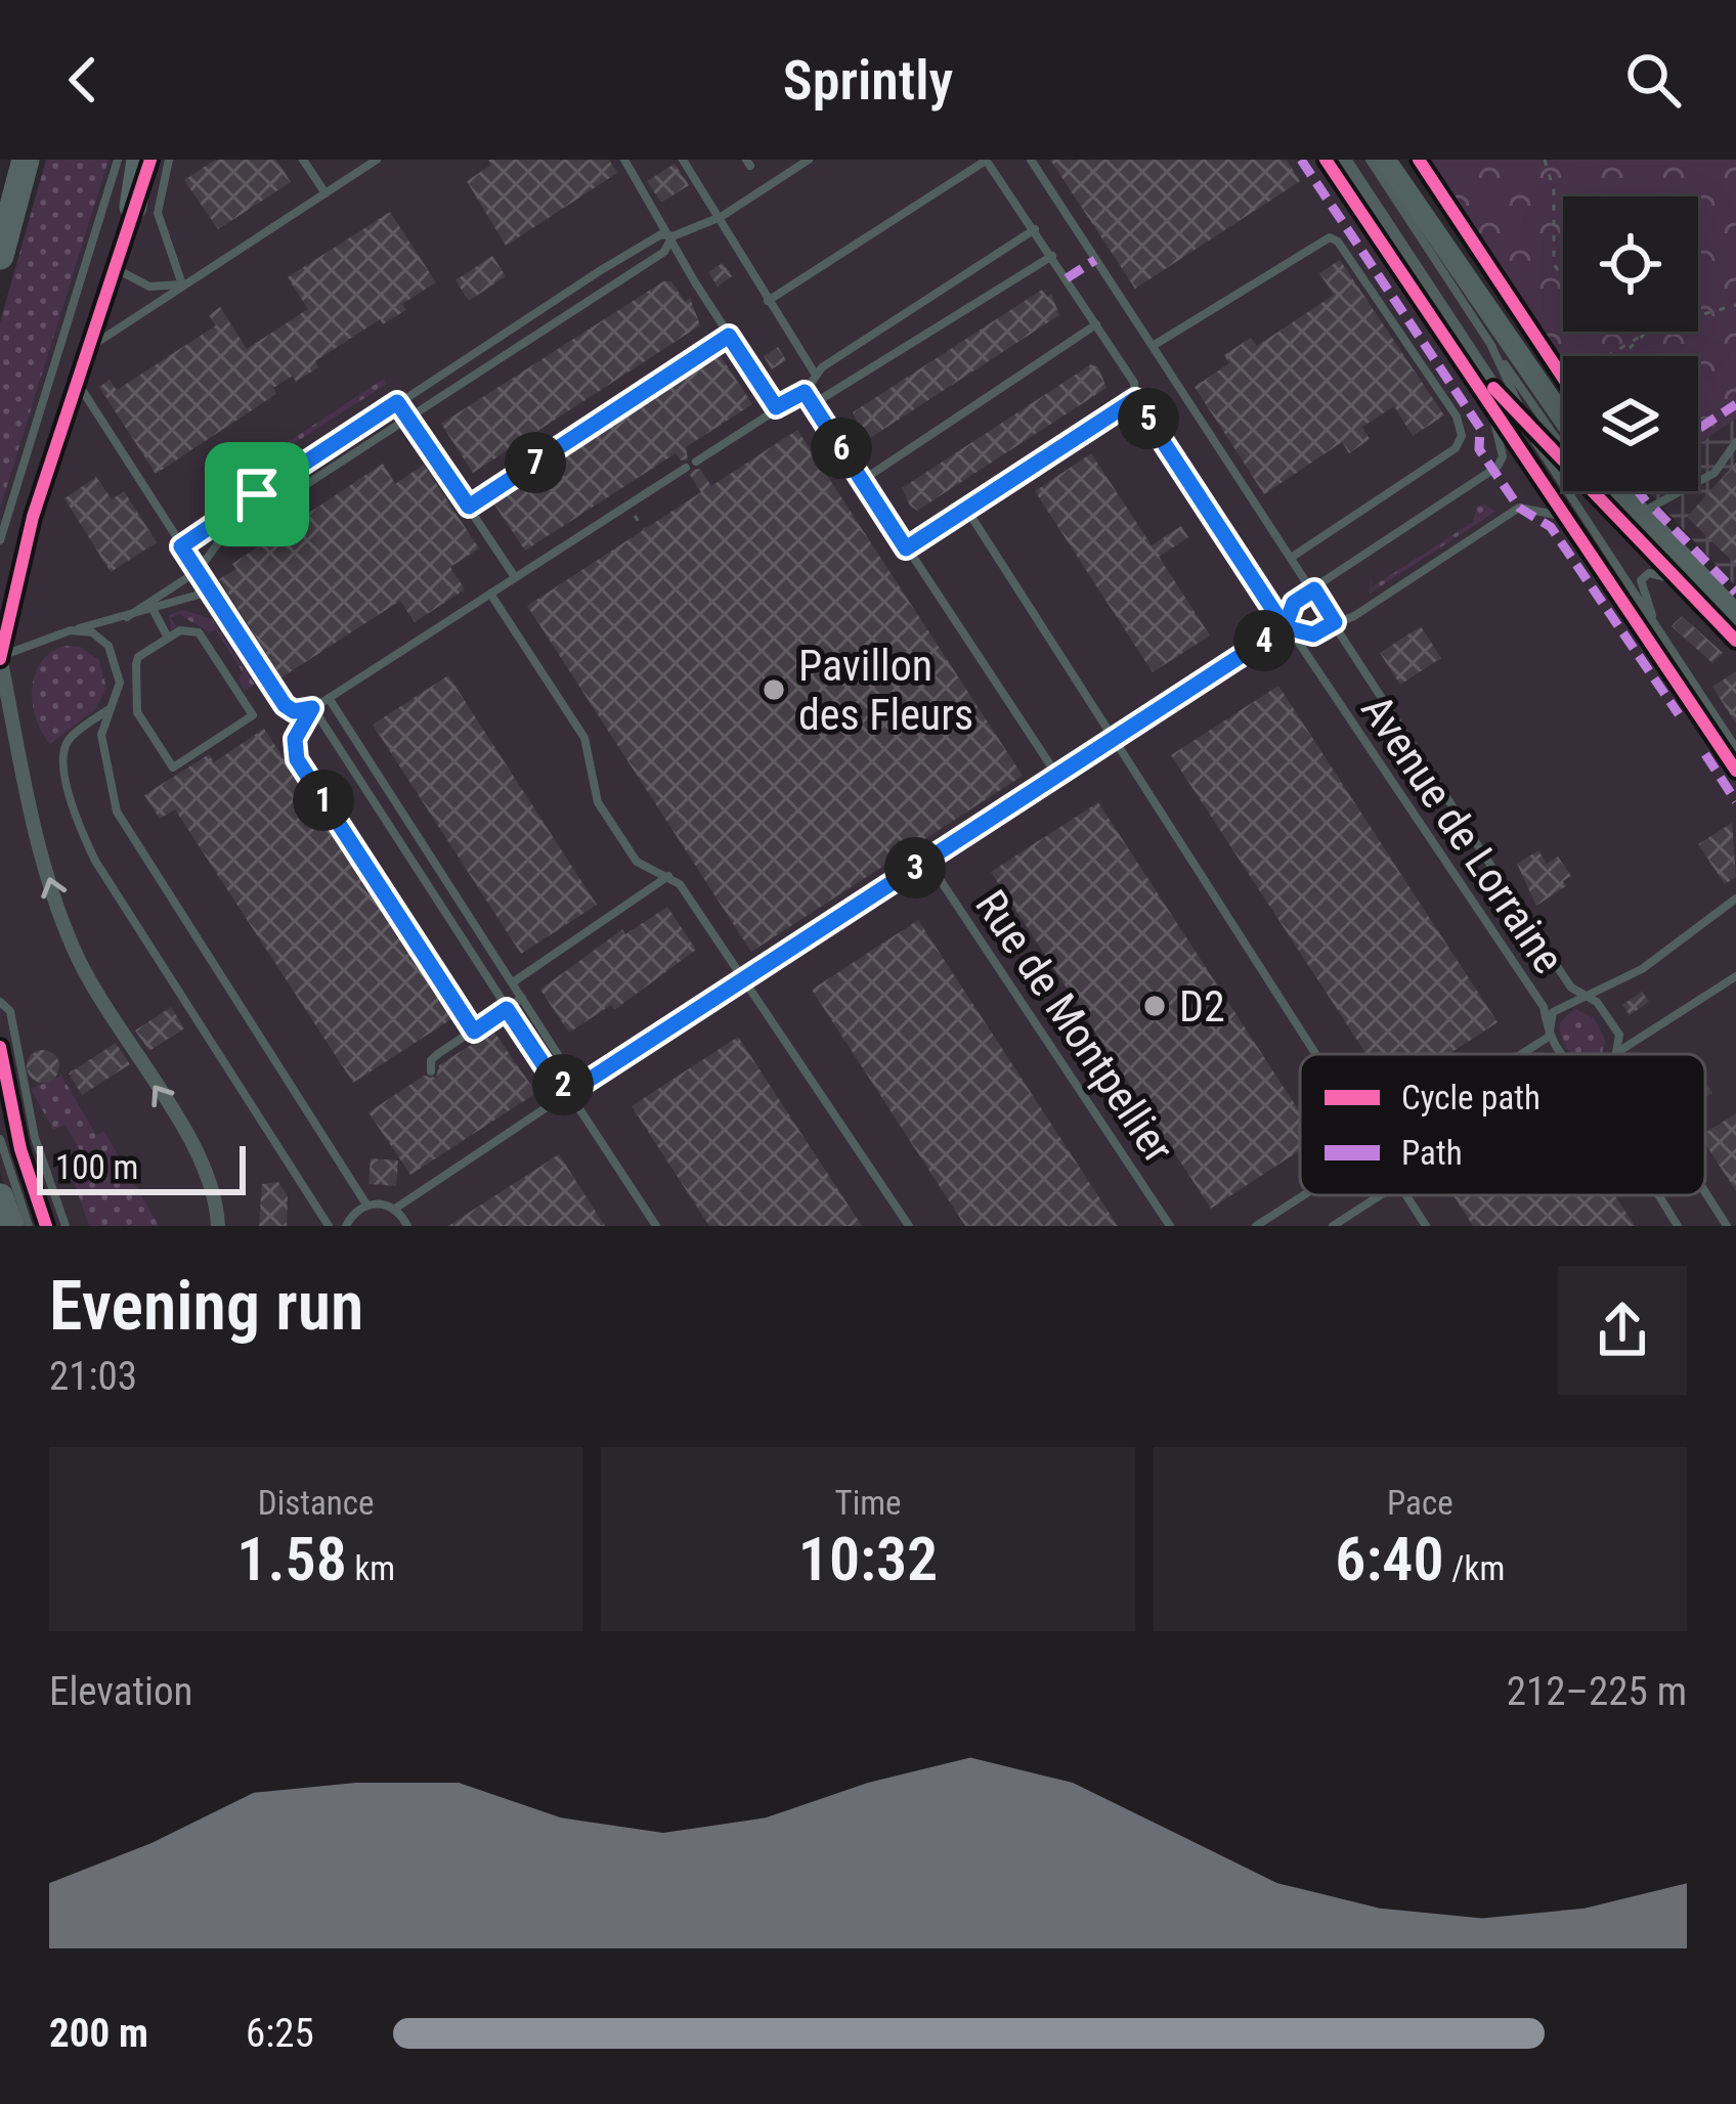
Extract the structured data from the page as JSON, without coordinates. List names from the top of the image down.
{
  "streets": {
    "lane": ["Avenue de Lorraine", "Rue de Montpellier"]
  },
  "places": ["Pavillon des Fleurs", "D2"],
  "legend": ["Cycle path", "Path"],
  "scale_bar": "100 m",
  "page": {
    "header": "Sprintly",
    "pins": [
      "5",
      "6",
      "7",
      "4",
      "1",
      "3",
      "2"
    ],
    "scale": "100 m",
    "heading": ["Evening run", "21:03"],
    "stats": [
      ["Distance", "1.58 km"],
      ["Time", "10:32"],
      ["Pace", "6:40 /km"]
    ],
    "chart": ["Elevation", "212–225 m"],
    "list": [
      {
        "name": "200 m",
        "note": "6:25"
      }
    ]
  }
}
